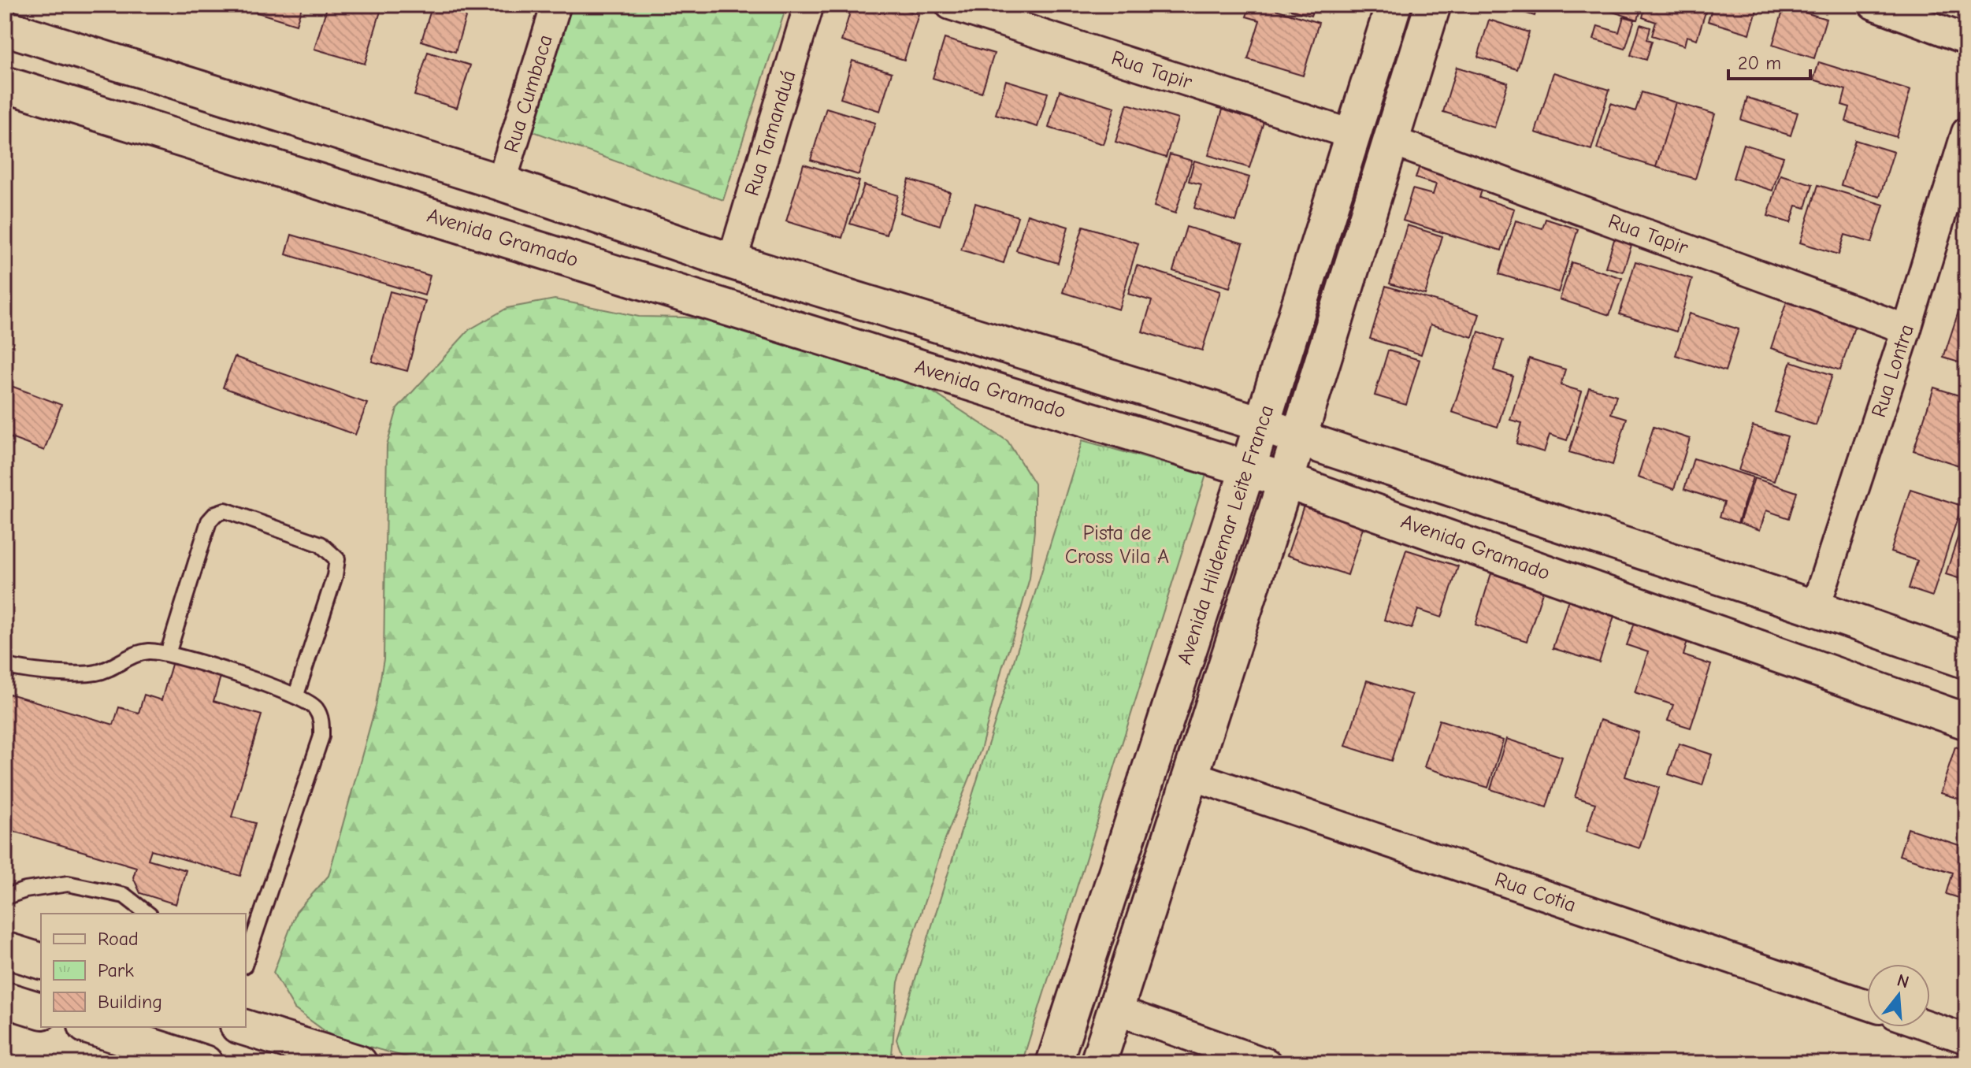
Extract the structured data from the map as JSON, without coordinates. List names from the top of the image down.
{
  "streets": {
    "street": [
      "Rua Tapir",
      "Rua Cumbaca",
      "Rua Tamanduá",
      "Avenida Gramado",
      "Rua Lontra",
      "Avenida Hildemar Leite Franca",
      "Rua Cotia"
    ]
  },
  "crossings": [
    ["Rua Tapir", "Rua Lontra"],
    ["Rua Tapir", "Avenida Hildemar Leite Franca"],
    ["Avenida Gramado", "Avenida Hildemar Leite Franca"],
    ["Avenida Hildemar Leite Franca", "Rua Cotia"]
  ],
  "parks": ["Pista de Cross Vila A"],
  "legend": ["Road", "Park", "Building"],
  "scale_bar": "20 m",
  "north": "top"
}
